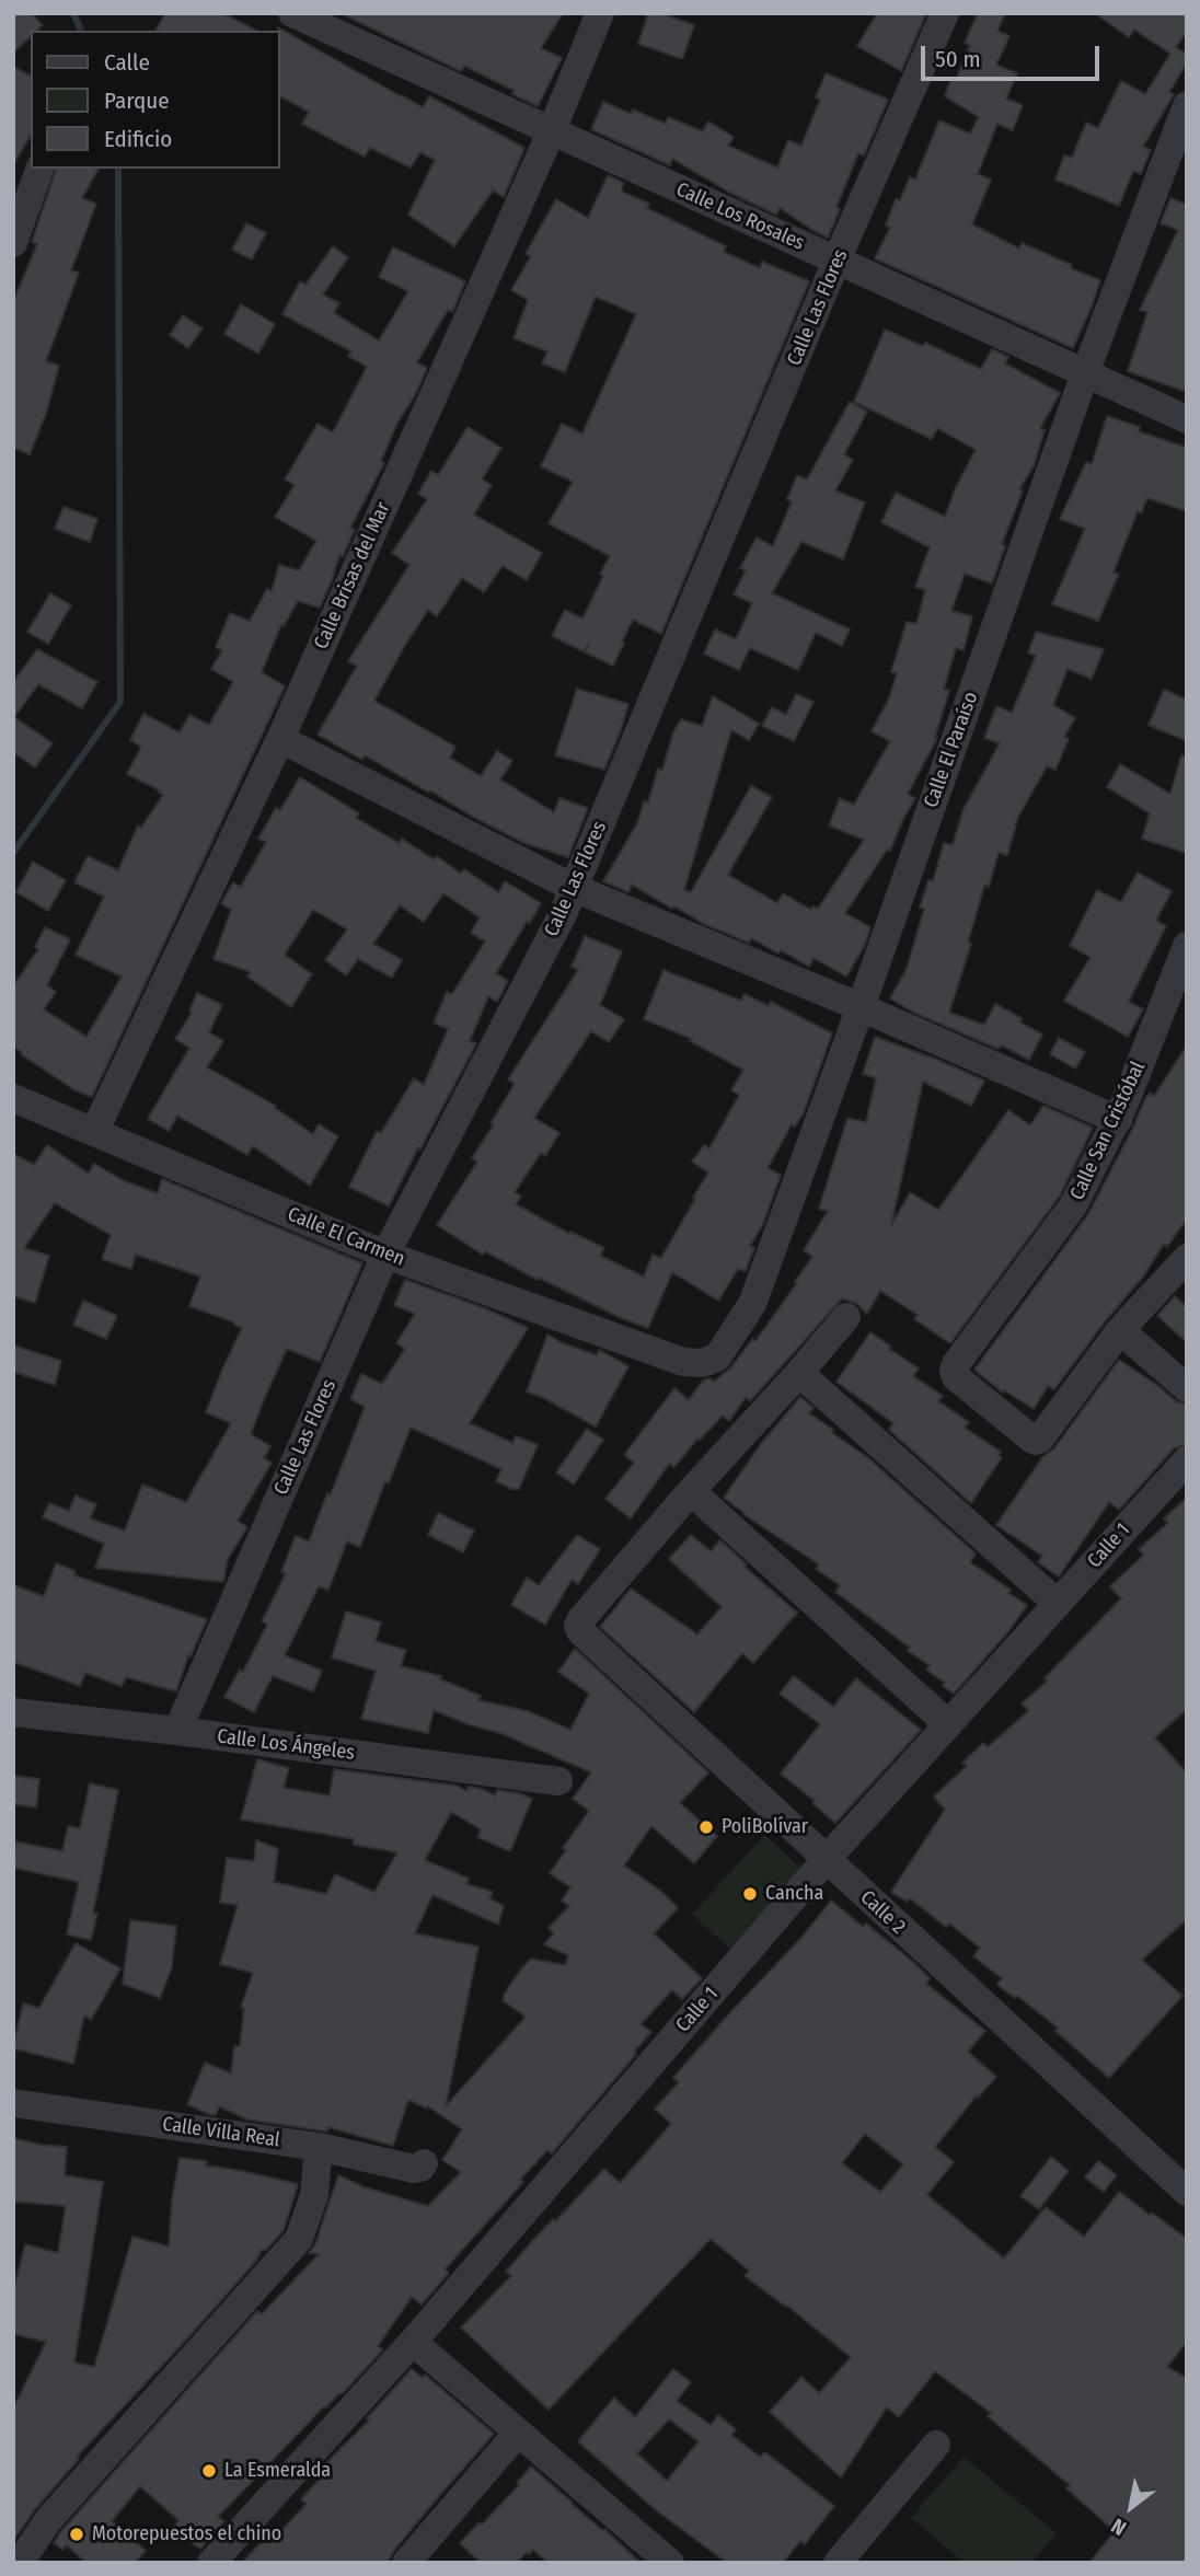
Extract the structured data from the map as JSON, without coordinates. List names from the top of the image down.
{
  "streets": {
    "street": [
      "Calle Los Rosales",
      "Calle Las Flores",
      "Calle Brisas del Mar",
      "Calle El Paraíso",
      "Calle San Cristóbal",
      "Calle El Carmen",
      "Calle 1",
      "Calle Los Ángeles",
      "Calle 2",
      "Calle Villa Real"
    ]
  },
  "crossings": [
    ["Calle Los Rosales", "Calle Las Flores"],
    ["Calle Los Rosales", "Calle Brisas del Mar"],
    ["Calle Los Rosales", "Calle El Paraíso"],
    ["Calle Las Flores", "Calle El Carmen"],
    ["Calle Las Flores", "Calle Los Ángeles"],
    ["Calle Brisas del Mar", "Calle El Carmen"],
    ["Calle El Paraíso", "Calle El Carmen"],
    ["Calle 1", "Calle 2"]
  ],
  "places": [
    "PoliBolívar",
    "Cancha",
    "La Esmeralda",
    "Motorepuestos el chino"
  ],
  "legend": ["Calle", "Parque", "Edificio"],
  "scale_bar": "50 m",
  "north": "bottom left"
}
